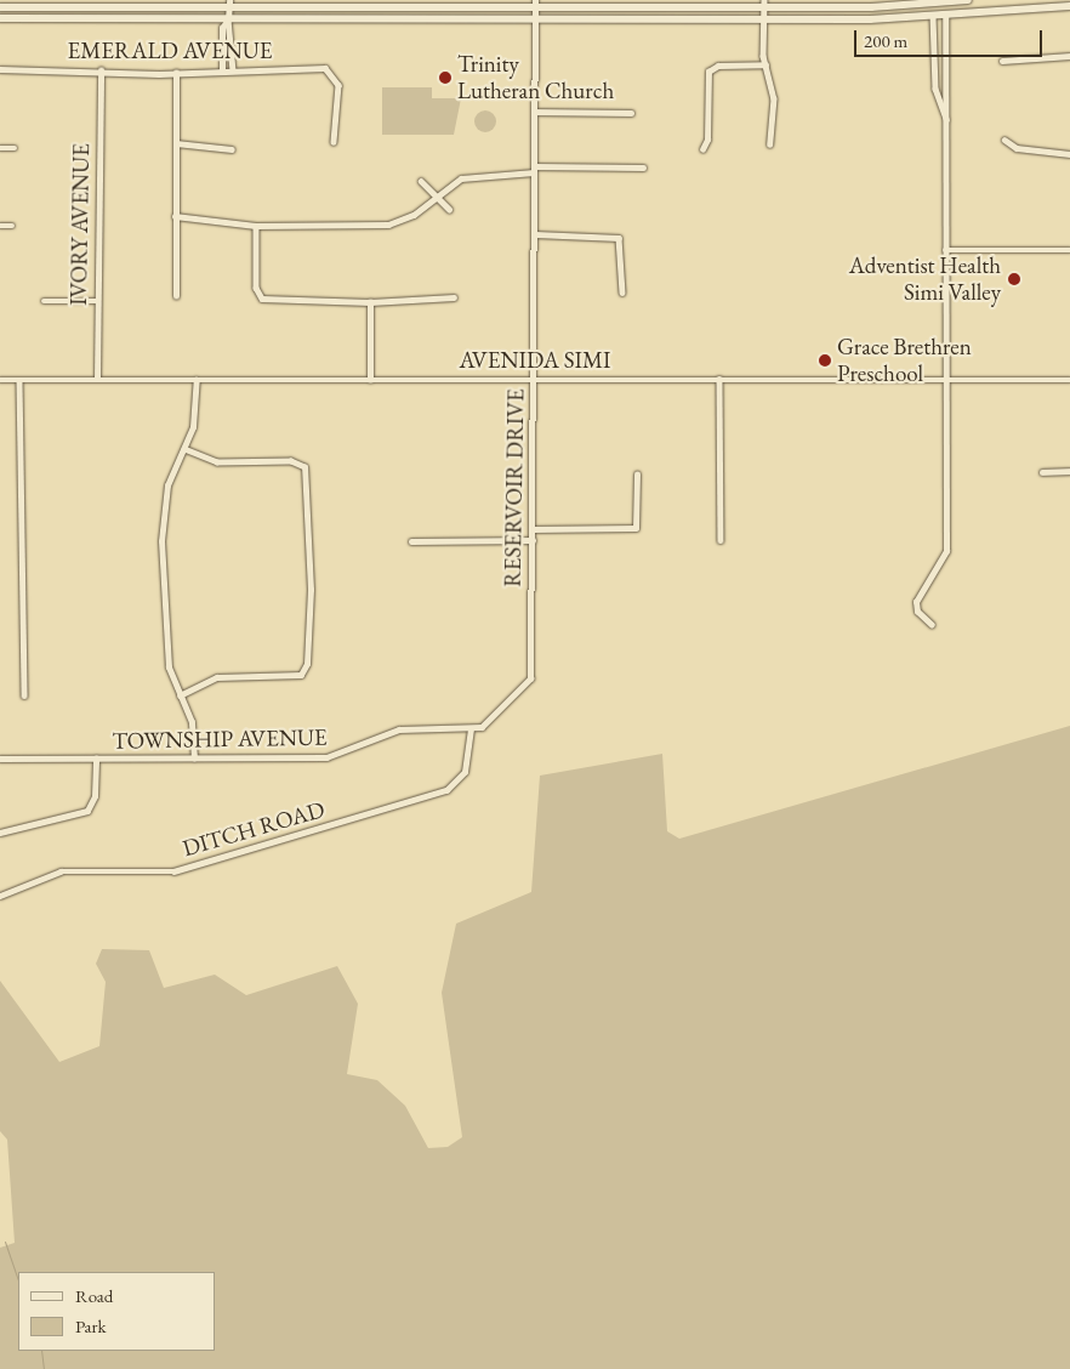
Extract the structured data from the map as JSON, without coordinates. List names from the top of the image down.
{
  "streets": {
    "street": [
      "EMERALD AVENUE",
      "IVORY AVENUE",
      "AVENIDA SIMI",
      "RESERVOIR DRIVE",
      "TOWNSHIP AVENUE",
      "DITCH ROAD"
    ]
  },
  "crossings": [
    ["EMERALD AVENUE", "IVORY AVENUE"],
    ["IVORY AVENUE", "AVENIDA SIMI"],
    ["AVENIDA SIMI", "RESERVOIR DRIVE"],
    ["RESERVOIR DRIVE", "TOWNSHIP AVENUE"],
    ["RESERVOIR DRIVE", "DITCH ROAD"],
    ["TOWNSHIP AVENUE", "DITCH ROAD"]
  ],
  "places": ["Trinity Lutheran Church", "Adventist Health Simi Valley", "Grace Brethren Preschool"],
  "legend": ["Road", "Park"],
  "scale_bar": "200 m"
}
